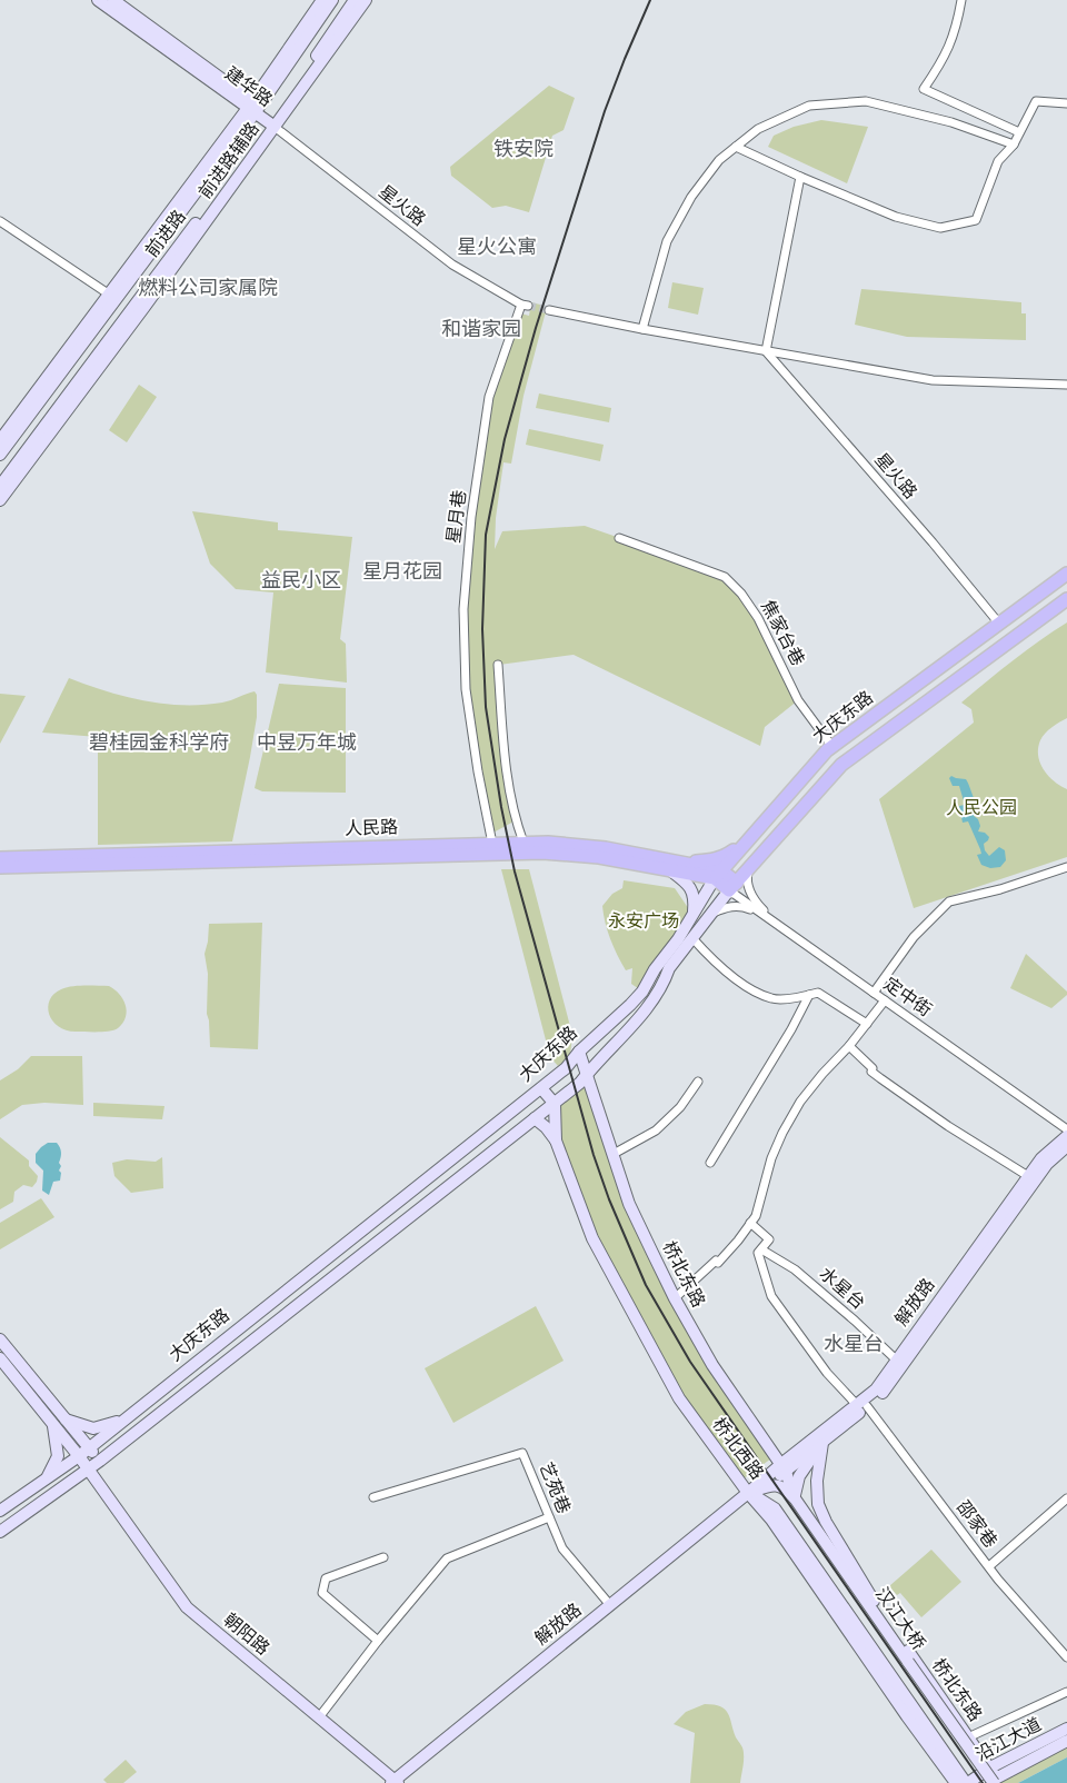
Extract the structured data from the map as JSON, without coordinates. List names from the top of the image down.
{
  "streets": {
    "main road": [
      "建华路",
      "前进路辅路",
      "前进路",
      "大庆东路",
      "人民路",
      "桥北东路",
      "解放路",
      "桥北西路",
      "汉江大桥",
      "朝阳路",
      "沿江大道"
    ],
    "street": [
      "星火路",
      "星月巷",
      "焦家台巷",
      "定中街",
      "水星台",
      "艺苑巷",
      "邵家巷"
    ]
  },
  "crossings": [
    ["建华路", "前进路辅路"],
    ["建华路", "星火路"],
    ["建华路", "前进路"],
    ["前进路辅路", "星火路"],
    ["前进路辅路", "前进路"],
    ["星火路", "前进路"],
    ["星火路", "星月巷"],
    ["星火路", "大庆东路"],
    ["星月巷", "人民路"],
    ["焦家台巷", "大庆东路"],
    ["大庆东路", "人民路"],
    ["大庆东路", "定中街"],
    ["大庆东路", "桥北东路"],
    ["大庆东路", "桥北西路"],
    ["大庆东路", "朝阳路"],
    ["人民路", "定中街"],
    ["桥北东路", "解放路"],
    ["桥北东路", "汉江大桥"],
    ["桥北东路", "沿江大道"],
    ["水星台", "解放路"],
    ["水星台", "邵家巷"],
    ["解放路", "桥北西路"],
    ["解放路", "艺苑巷"],
    ["解放路", "邵家巷"],
    ["解放路", "汉江大桥"],
    ["解放路", "朝阳路"],
    ["汉江大桥", "沿江大道"]
  ],
  "districts": [
    "铁安院",
    "星火公寓",
    "燃料公司家属院",
    "和谐家园",
    "星月花园",
    "益民小区",
    "碧桂园金科学府",
    "中昱万年城",
    "水星台"
  ],
  "parks": ["人民公园", "永安广场"]
}
